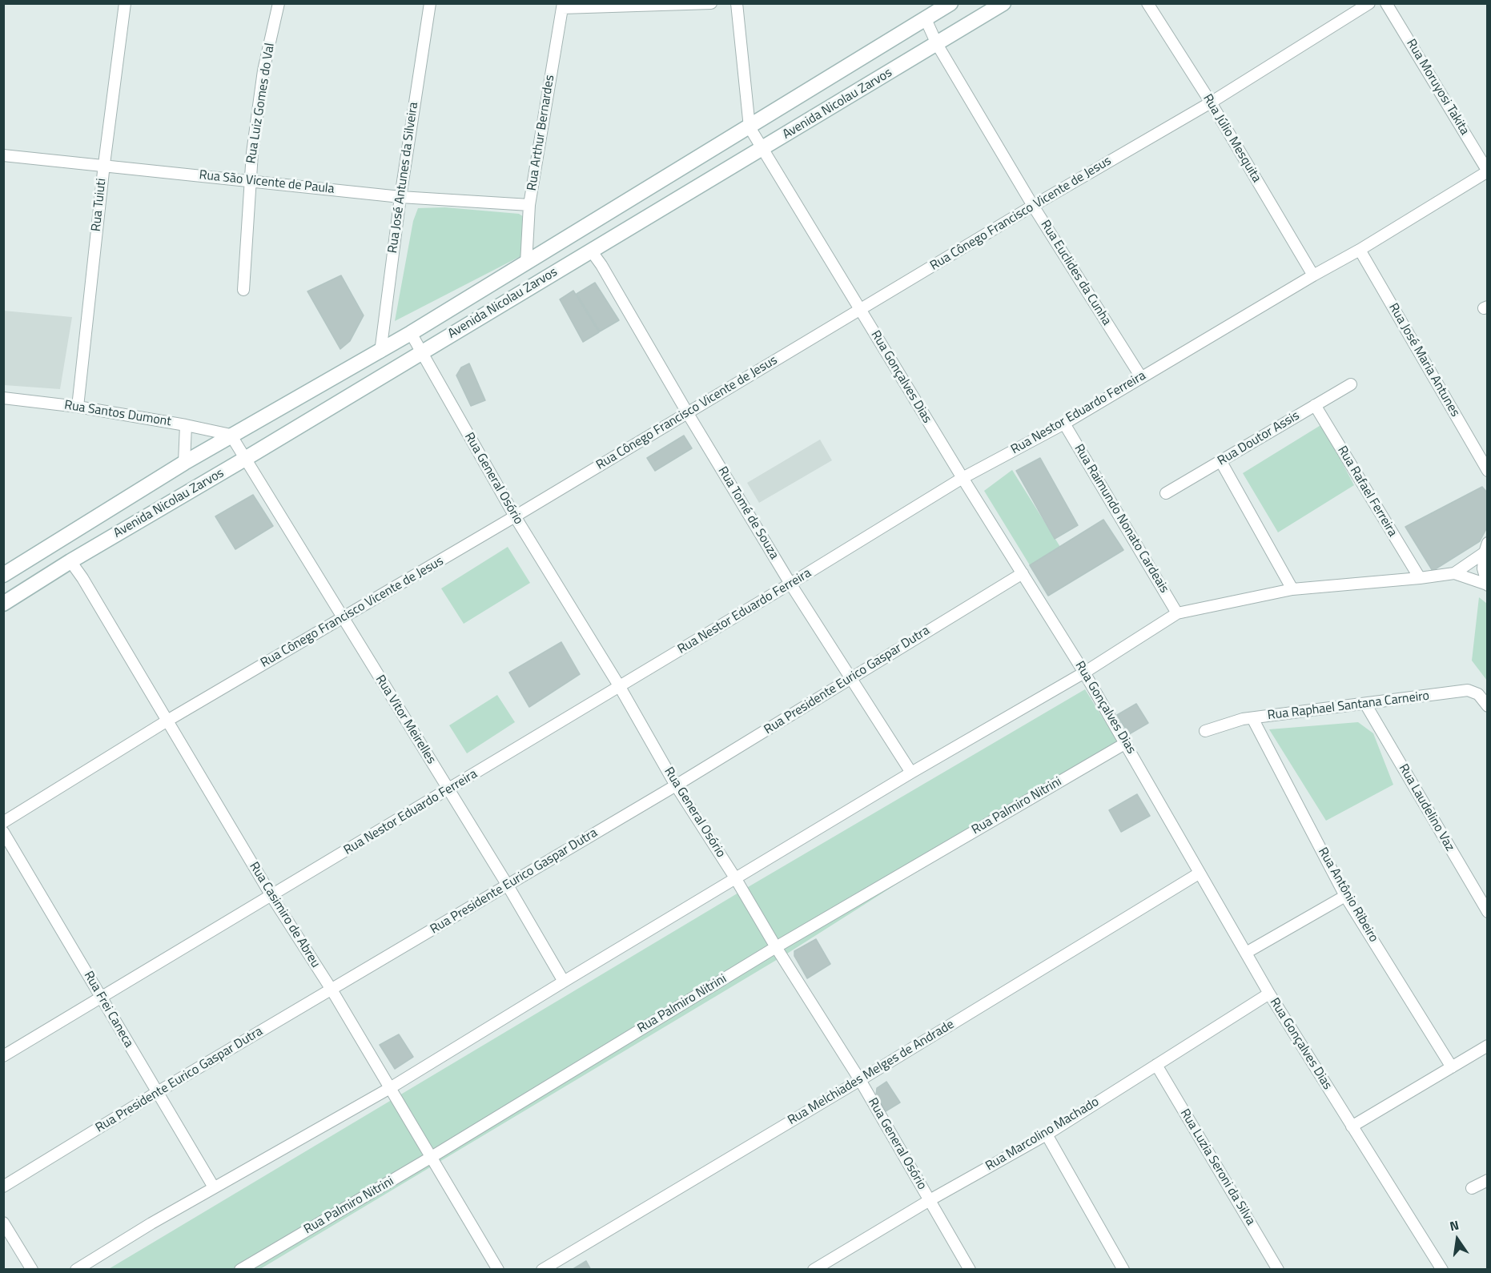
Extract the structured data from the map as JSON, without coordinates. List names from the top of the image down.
{
  "streets": {
    "main road": ["Avenida Nicolau Zarvos"],
    "street": [
      "Rua Moruyosi Takita",
      "Rua Luiz Gomes do Val",
      "Rua Arthur Bernardes",
      "Rua Júlio Mesquita",
      "Rua José Antunes da Silveira",
      "Rua São Vicente de Paula",
      "Rua Tuiuti",
      "Rua Cônego Francisco Vicente de Jesus",
      "Rua Euclides da Cunha",
      "Rua José Maria Antunes",
      "Rua Gonçalves Dias",
      "Rua Nestor Eduardo Ferreira",
      "Rua Santos Dumont",
      "Rua Doutor Assis",
      "Rua General Osório",
      "Rua Rafael Ferreira",
      "Rua Tomé de Souza",
      "Rua Raimundo Nonato Cardeais",
      "Rua Presidente Eurico Gaspar Dutra",
      "Rua Raphael Santana Carneiro",
      "Rua Vitor Meirelles",
      "Rua Palmiro Nitrini",
      "Rua Laudelino Vaz",
      "Rua Antônio Ribeiro",
      "Rua Casimiro de Abreu",
      "Rua Frei Caneca",
      "Rua Melchiades Melges de Andrade",
      "Rua Marcolino Machado",
      "Rua Luzia Seroni da Silva"
    ]
  },
  "crossings": [
    ["Rua Moruyosi Takita", "Rua Nestor Eduardo Ferreira"],
    ["Rua Luiz Gomes do Val", "Rua São Vicente de Paula"],
    ["Avenida Nicolau Zarvos", "Rua Arthur Bernardes"],
    ["Avenida Nicolau Zarvos", "Rua José Antunes da Silveira"],
    ["Avenida Nicolau Zarvos", "Rua Euclides da Cunha"],
    ["Avenida Nicolau Zarvos", "Rua Gonçalves Dias"],
    ["Avenida Nicolau Zarvos", "Rua Santos Dumont"],
    ["Avenida Nicolau Zarvos", "Rua General Osório"],
    ["Avenida Nicolau Zarvos", "Rua Tomé de Souza"],
    ["Avenida Nicolau Zarvos", "Rua Vitor Meirelles"],
    ["Avenida Nicolau Zarvos", "Rua Casimiro de Abreu"],
    ["Rua Arthur Bernardes", "Rua São Vicente de Paula"],
    ["Rua Júlio Mesquita", "Rua Cônego Francisco Vicente de Jesus"],
    ["Rua Júlio Mesquita", "Rua Nestor Eduardo Ferreira"],
    ["Rua José Antunes da Silveira", "Rua São Vicente de Paula"],
    ["Rua São Vicente de Paula", "Rua Tuiuti"],
    ["Rua Tuiuti", "Rua Santos Dumont"],
    ["Rua Cônego Francisco Vicente de Jesus", "Rua Euclides da Cunha"],
    ["Rua Cônego Francisco Vicente de Jesus", "Rua Gonçalves Dias"],
    ["Rua Cônego Francisco Vicente de Jesus", "Rua General Osório"],
    ["Rua Cônego Francisco Vicente de Jesus", "Rua Tomé de Souza"],
    ["Rua Cônego Francisco Vicente de Jesus", "Rua Vitor Meirelles"],
    ["Rua Cônego Francisco Vicente de Jesus", "Rua Casimiro de Abreu"],
    ["Rua Euclides da Cunha", "Rua Nestor Eduardo Ferreira"],
    ["Rua José Maria Antunes", "Rua Nestor Eduardo Ferreira"],
    ["Rua Gonçalves Dias", "Rua Nestor Eduardo Ferreira"],
    ["Rua Gonçalves Dias", "Rua Presidente Eurico Gaspar Dutra"],
    ["Rua Gonçalves Dias", "Rua Palmiro Nitrini"],
    ["Rua Gonçalves Dias", "Rua Melchiades Melges de Andrade"],
    ["Rua Gonçalves Dias", "Rua Marcolino Machado"],
    ["Rua Nestor Eduardo Ferreira", "Rua General Osório"],
    ["Rua Nestor Eduardo Ferreira", "Rua Tomé de Souza"],
    ["Rua Nestor Eduardo Ferreira", "Rua Raimundo Nonato Cardeais"],
    ["Rua Nestor Eduardo Ferreira", "Rua Vitor Meirelles"],
    ["Rua Nestor Eduardo Ferreira", "Rua Casimiro de Abreu"],
    ["Rua Nestor Eduardo Ferreira", "Rua Frei Caneca"],
    ["Rua Santos Dumont", "Rua Vitor Meirelles"],
    ["Rua Doutor Assis", "Rua Rafael Ferreira"],
    ["Rua General Osório", "Rua Presidente Eurico Gaspar Dutra"],
    ["Rua General Osório", "Rua Palmiro Nitrini"],
    ["Rua General Osório", "Rua Melchiades Melges de Andrade"],
    ["Rua General Osório", "Rua Marcolino Machado"],
    ["Rua Tomé de Souza", "Rua Presidente Eurico Gaspar Dutra"],
    ["Rua Presidente Eurico Gaspar Dutra", "Rua Vitor Meirelles"],
    ["Rua Presidente Eurico Gaspar Dutra", "Rua Casimiro de Abreu"],
    ["Rua Presidente Eurico Gaspar Dutra", "Rua Frei Caneca"],
    ["Rua Raphael Santana Carneiro", "Rua Laudelino Vaz"],
    ["Rua Raphael Santana Carneiro", "Rua Antônio Ribeiro"],
    ["Rua Palmiro Nitrini", "Rua Casimiro de Abreu"],
    ["Rua Marcolino Machado", "Rua Luzia Seroni da Silva"]
  ],
  "north": "top"
}
